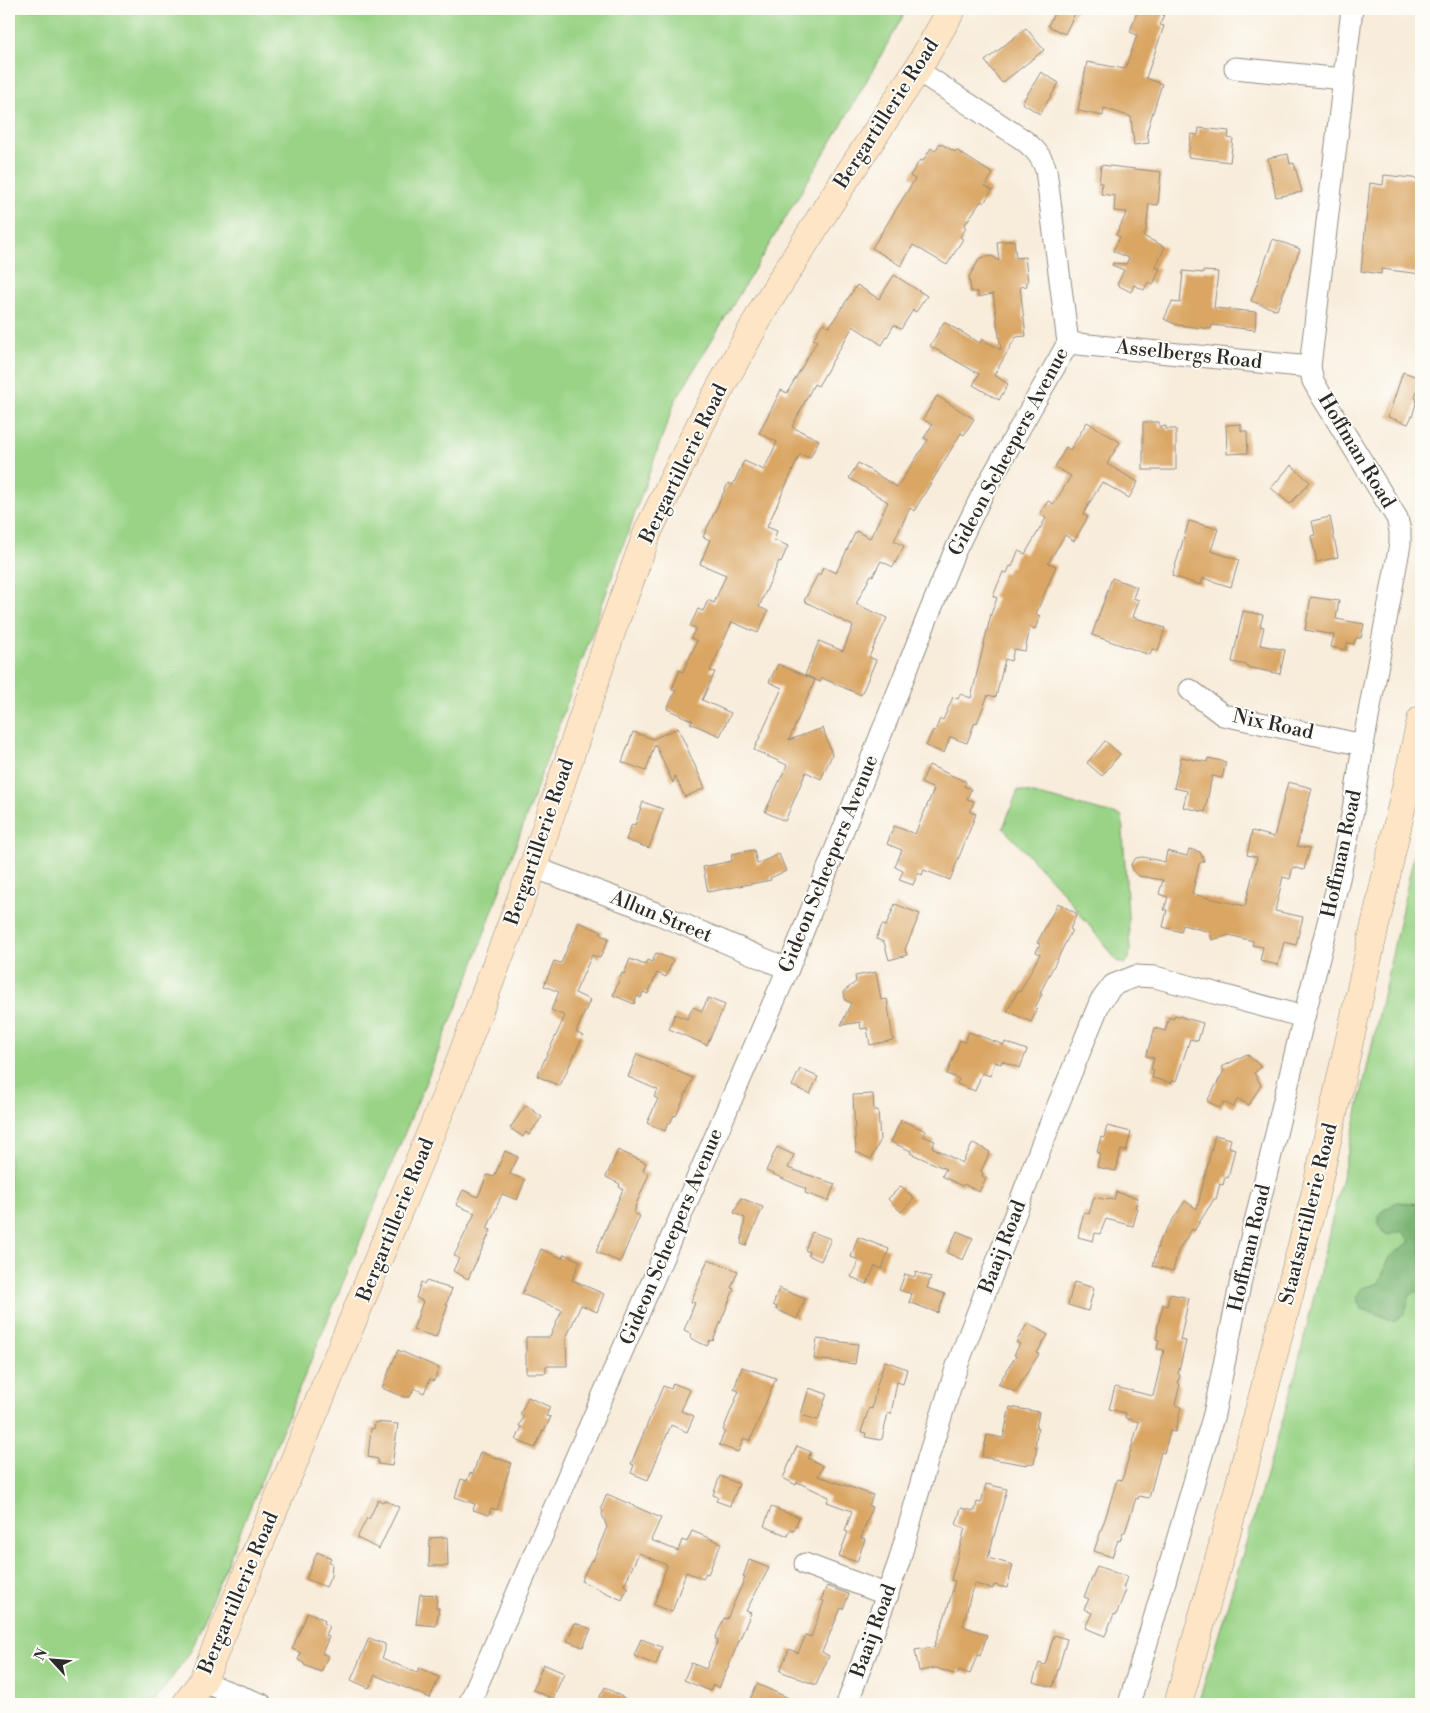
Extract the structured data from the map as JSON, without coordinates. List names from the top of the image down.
{
  "streets": {
    "street": [
      "Bergartillerie Road",
      "Asselbergs Road",
      "Hoffman Road",
      "Gideon Scheepers Avenue",
      "Nix Road",
      "Allun Street",
      "Staatsartillerie Road",
      "Baaij Road"
    ]
  },
  "crossings": [
    ["Bergartillerie Road", "Gideon Scheepers Avenue"],
    ["Bergartillerie Road", "Allun Street"],
    ["Asselbergs Road", "Hoffman Road"],
    ["Asselbergs Road", "Gideon Scheepers Avenue"],
    ["Hoffman Road", "Nix Road"],
    ["Hoffman Road", "Baaij Road"],
    ["Gideon Scheepers Avenue", "Allun Street"]
  ],
  "north": "top left"
}
